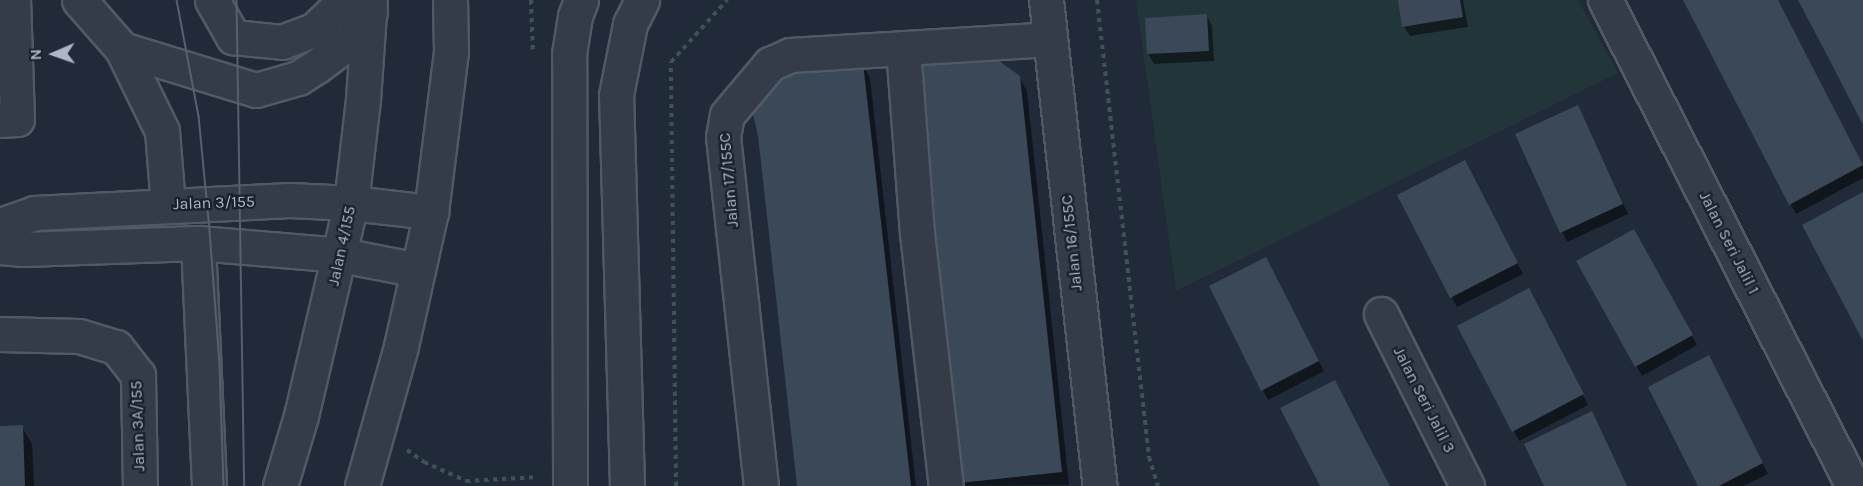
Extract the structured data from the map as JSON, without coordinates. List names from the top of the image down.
{
  "streets": {
    "street": [
      "Jalan 17/155C",
      "Jalan 3/155",
      "Jalan 16/155C",
      "Jalan Seri Jalil 1",
      "Jalan 4/155",
      "Jalan Seri Jalil 3",
      "Jalan 3A/155"
    ]
  },
  "crossings": [
    ["Jalan 17/155C", "Jalan 16/155C"],
    ["Jalan 3/155", "Jalan 4/155"]
  ],
  "north": "left"
}
